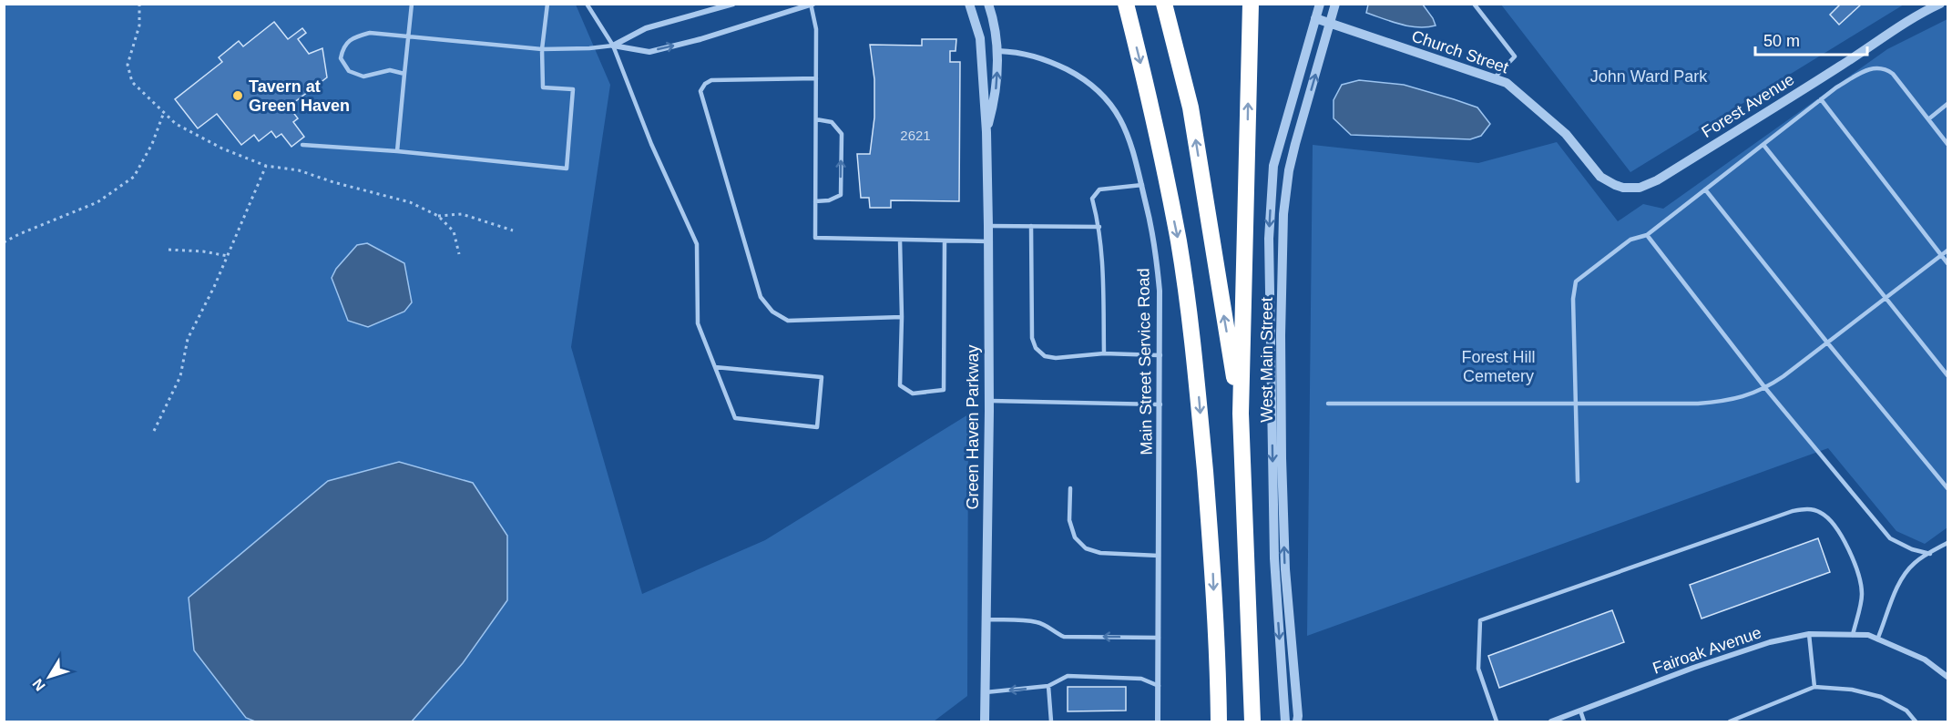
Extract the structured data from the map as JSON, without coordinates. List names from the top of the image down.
{
  "streets": {
    "street": [
      "Church Street",
      "Forest Avenue",
      "West Main Street",
      "Main Street Service Road",
      "Green Haven Parkway",
      "Fairoak Avenue"
    ]
  },
  "crossings": [
    ["Church Street", "Forest Avenue"],
    ["Church Street", "West Main Street"]
  ],
  "parks": ["John Ward Park", "Forest Hill Cemetery"],
  "places": ["Tavern at Green Haven"],
  "house_numbers": ["2621"],
  "scale_bar": "50 m",
  "north": "bottom left"
}
